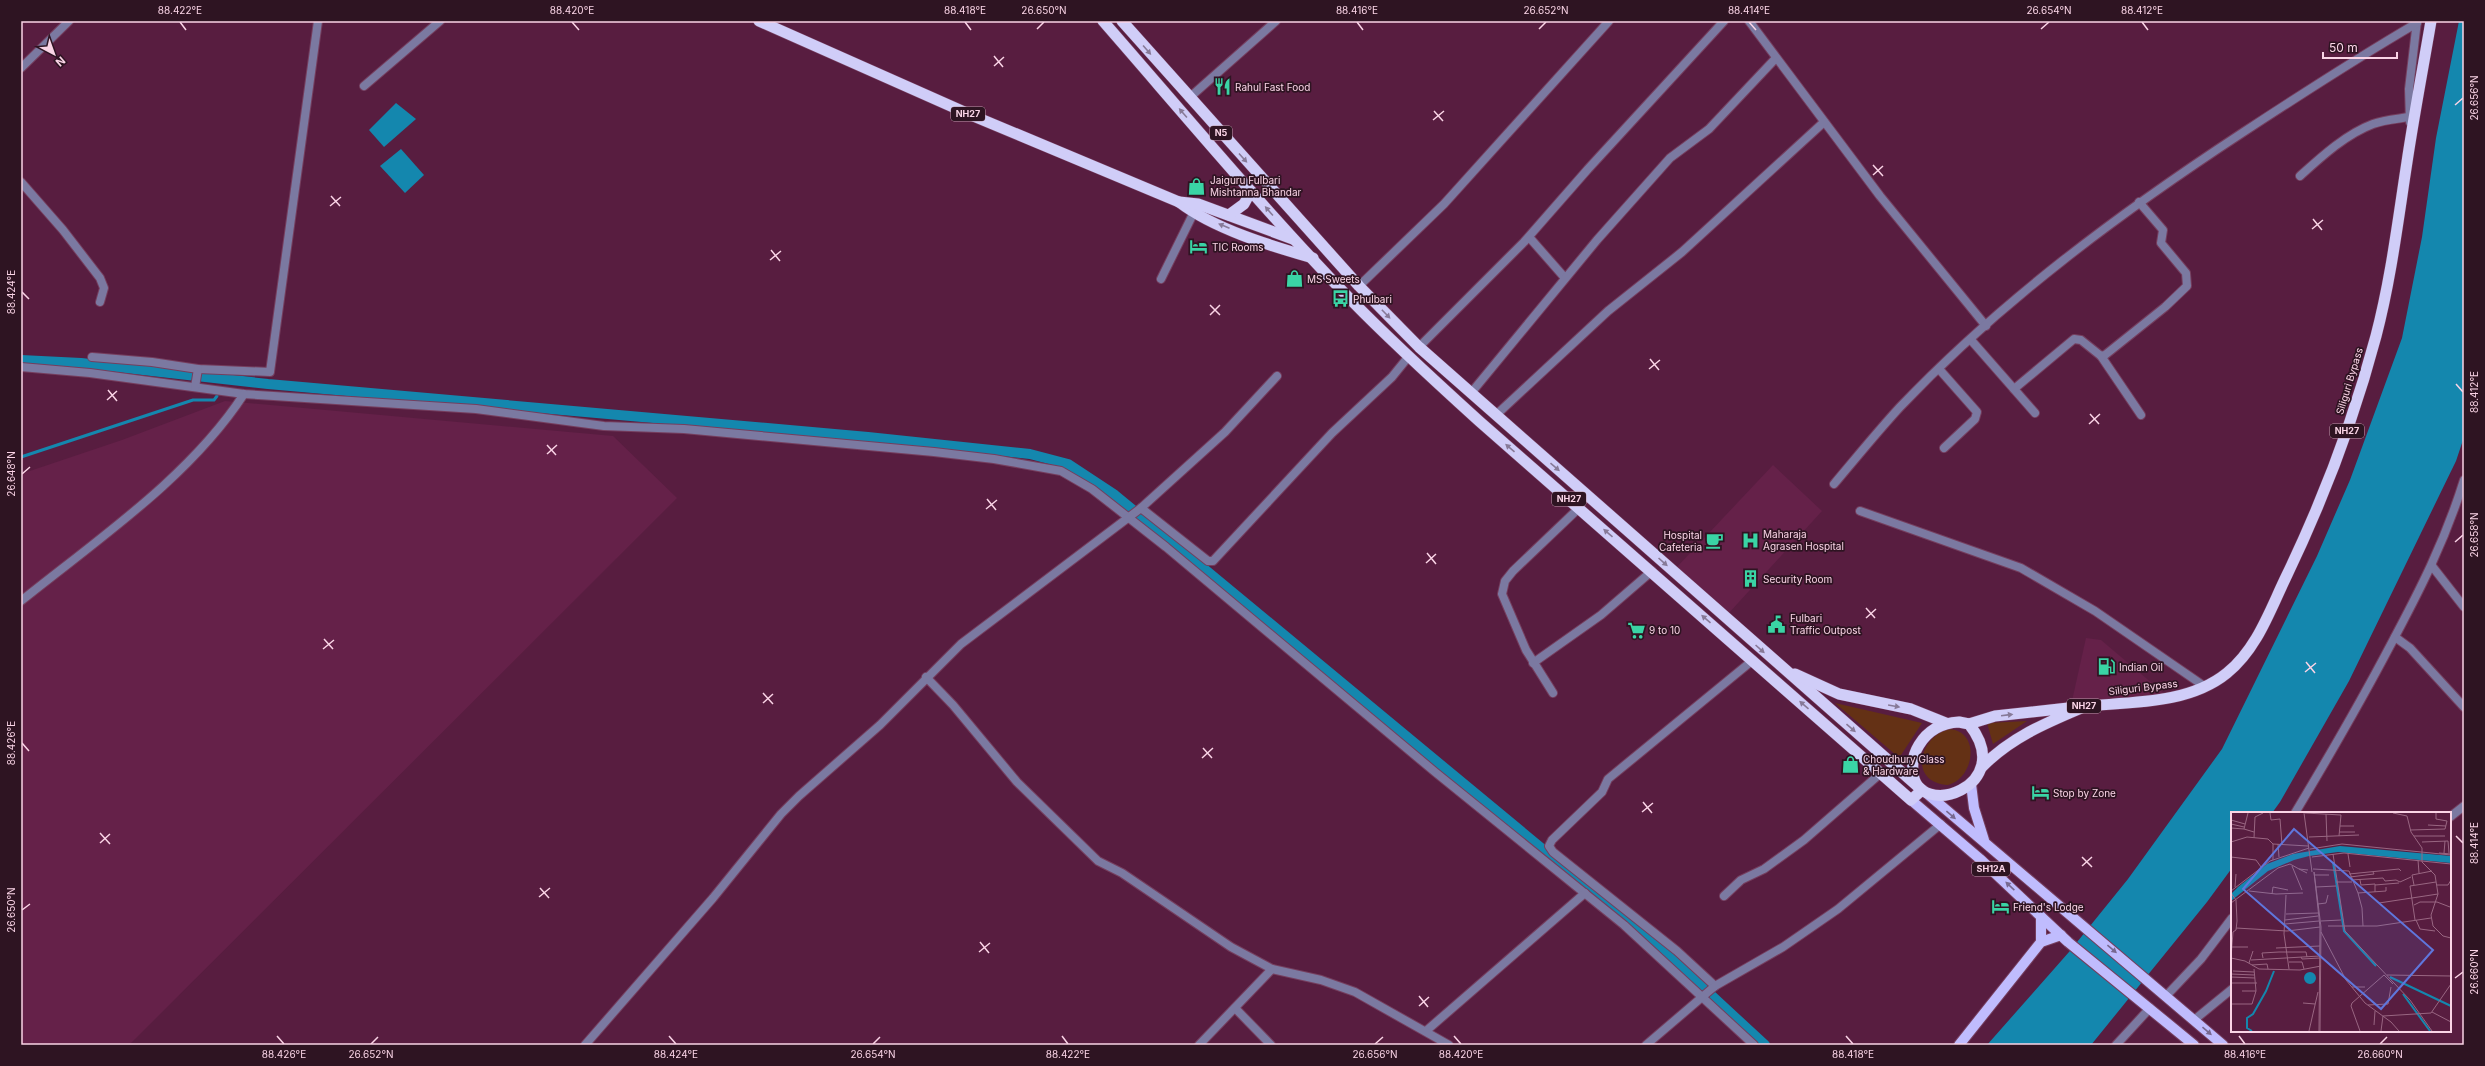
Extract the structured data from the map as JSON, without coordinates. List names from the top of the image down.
{
  "streets": {
    "highway": ["NH27", "N5", "Siliguri Bypass"],
    "main road": ["SH12A"]
  },
  "crossings": [
    ["NH27", "N5"],
    ["NH27", "Siliguri Bypass"],
    ["NH27", "SH12A"]
  ],
  "places": {
    "restaurant": ["Rahul Fast Food"],
    "shop": ["Jaiguru Fulbari Mishtanna Bhandar", "MS Sweets", "Choudhury Glass & Hardware"],
    "hotel": ["TIC Rooms", "Stop by Zone", "Friend's Lodge"],
    "bus stop": ["Phulbari"],
    "hospital": ["Maharaja Agrasen Hospital"],
    "cafe": ["Hospital Cafeteria"],
    "building": ["Security Room"],
    "public building": ["Fulbari Traffic Outpost"],
    "supermarket": ["9 to 10"],
    "fuel station": ["Indian Oil"]
  },
  "scale_bar": "50 m",
  "north": "bottom right",
  "coordinates": [
    "88.422°E",
    "88.420°E",
    "88.418°E",
    "26.650°N",
    "88.416°E",
    "26.652°N",
    "88.414°E",
    "26.654°N",
    "88.412°E",
    "26.656°N",
    "88.424°E",
    "26.648°N",
    "26.658°N",
    "88.426°E",
    "26.660°N"
  ]
}
